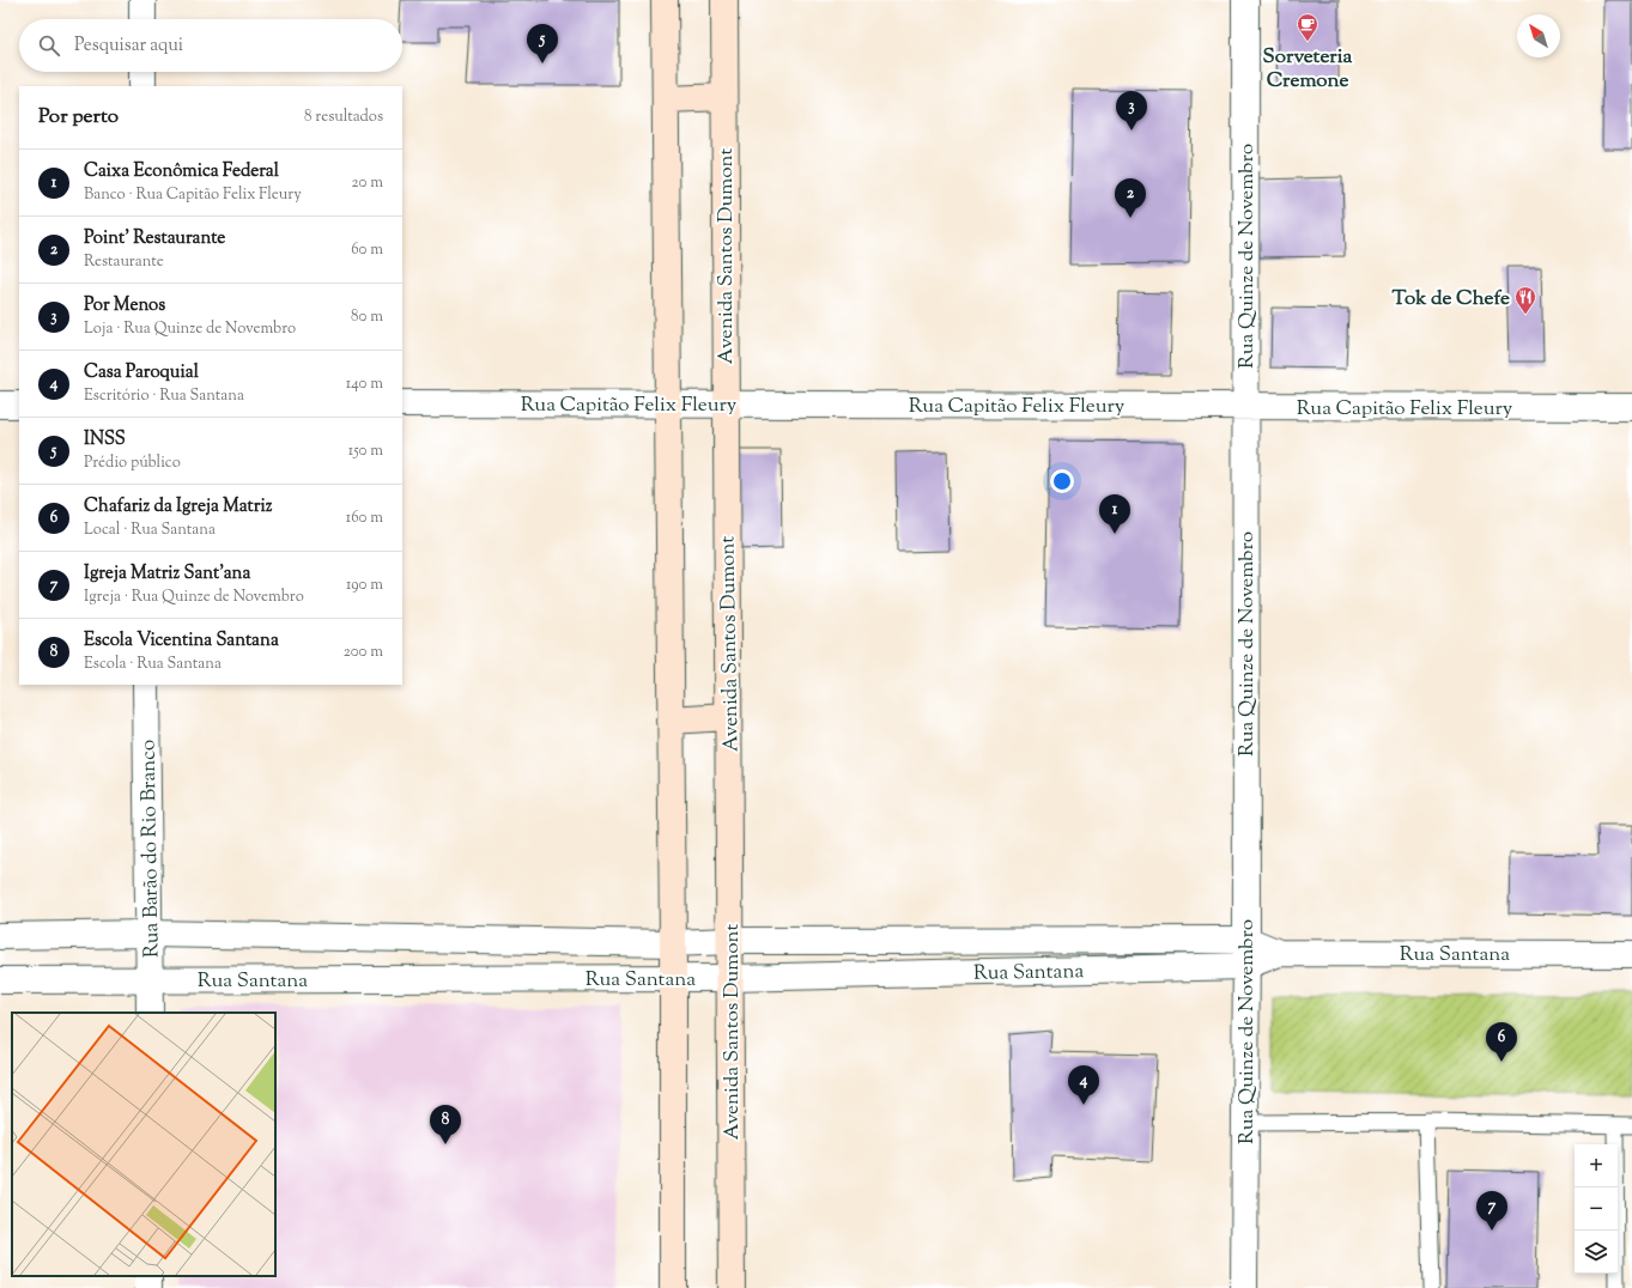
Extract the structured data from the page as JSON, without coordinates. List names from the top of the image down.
{
  "streets": {
    "main road": ["Avenida Santos Dumont"],
    "street": [
      "Rua Quinze de Novembro",
      "Rua Capitão Felix Fleury",
      "Rua Barão do Rio Branco",
      "Rua Santana"
    ]
  },
  "crossings": [
    ["Avenida Santos Dumont", "Rua Capitão Felix Fleury"],
    ["Avenida Santos Dumont", "Rua Santana"],
    ["Rua Quinze de Novembro", "Rua Capitão Felix Fleury"],
    ["Rua Quinze de Novembro", "Rua Santana"],
    ["Rua Barão do Rio Branco", "Rua Santana"]
  ],
  "places": {
    "cafe": ["Sorveteria Cremone"],
    "restaurant": ["Tok de Chefe"]
  },
  "north": "top left",
  "page": {
    "search": "Pesquisar aqui",
    "pins": [
      "5",
      "3",
      "2",
      "1",
      "6",
      "4",
      "8",
      "7"
    ],
    "heading": ["Por perto", "8 resultados"],
    "list": [
      {
        "mark": "1",
        "name": "Caixa Econômica Federal",
        "note": "Banco · Rua Capitão Felix Fleury",
        "value": "20 m"
      },
      {
        "mark": "2",
        "name": "Point' Restaurante",
        "note": "Restaurante",
        "value": "60 m"
      },
      {
        "mark": "3",
        "name": "Por Menos",
        "note": "Loja · Rua Quinze de Novembro",
        "value": "80 m"
      },
      {
        "mark": "4",
        "name": "Casa Paroquial",
        "note": "Escritório · Rua Santana",
        "value": "140 m"
      },
      {
        "mark": "5",
        "name": "INSS",
        "note": "Prédio público",
        "value": "150 m"
      },
      {
        "mark": "6",
        "name": "Chafariz da Igreja Matriz",
        "note": "Local · Rua Santana",
        "value": "160 m"
      },
      {
        "mark": "7",
        "name": "Igreja Matriz Sant'ana",
        "note": "Igreja · Rua Quinze de Novembro",
        "value": "190 m"
      },
      {
        "mark": "8",
        "name": "Escola Vicentina Santana",
        "note": "Escola · Rua Santana",
        "value": "200 m"
      }
    ],
    "map_buttons": ["+", "−"]
  }
}
